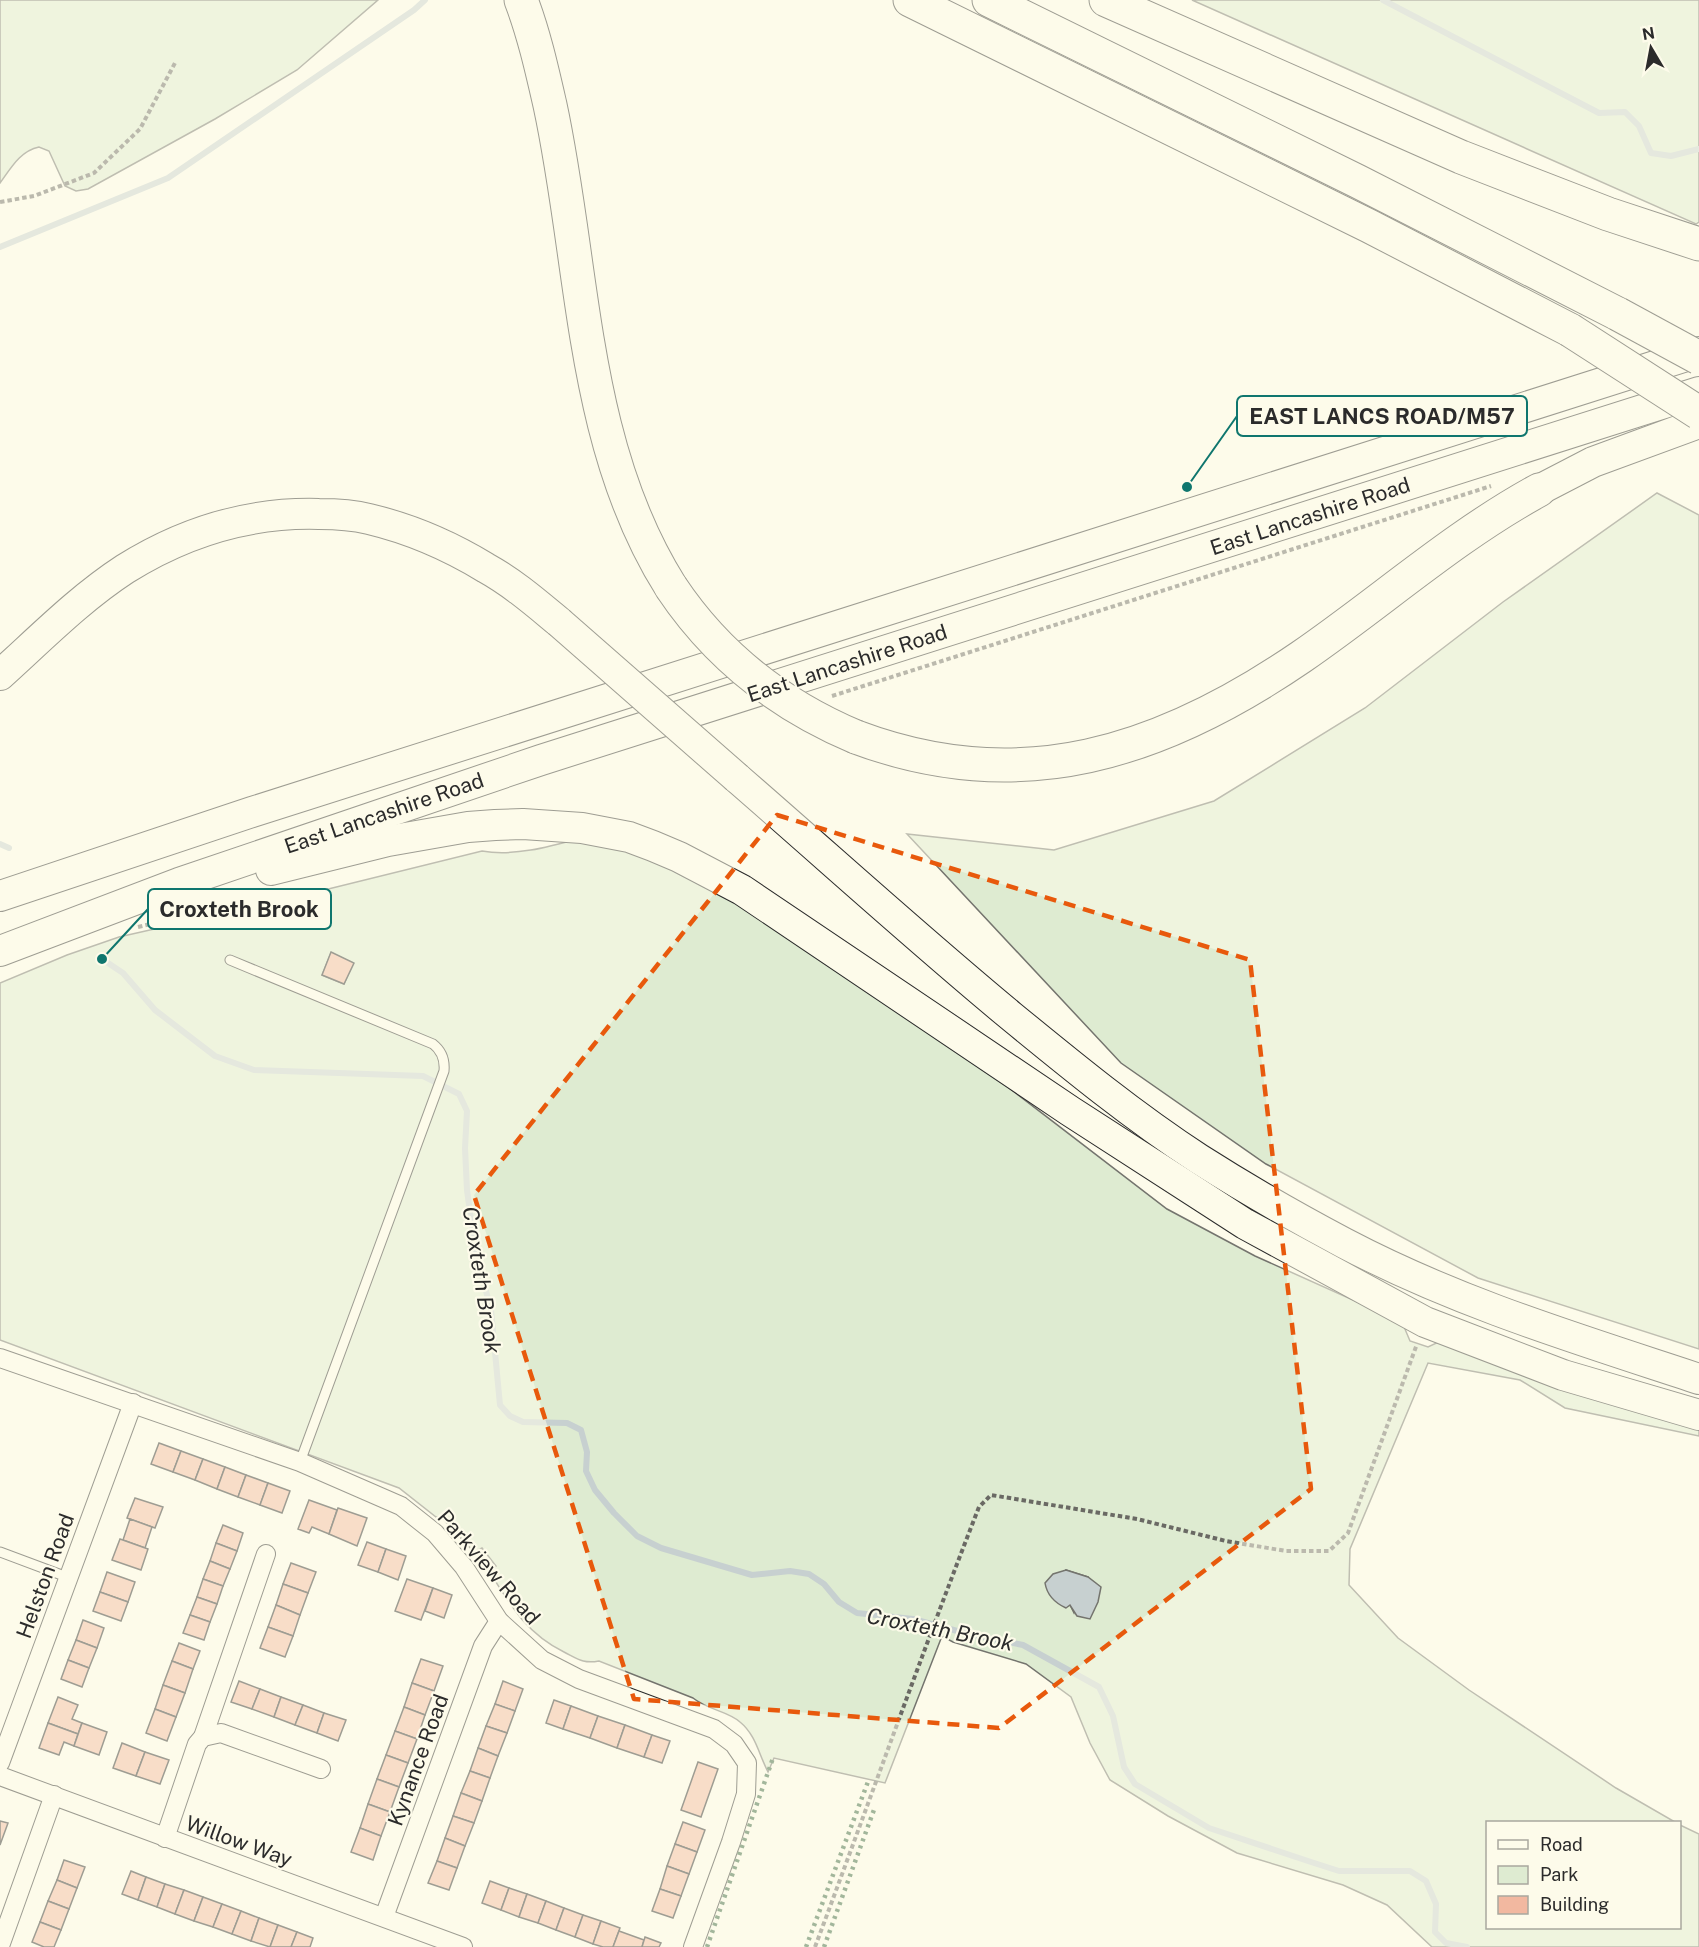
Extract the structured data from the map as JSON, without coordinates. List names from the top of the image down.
{
  "streets": {
    "highway": ["East Lancashire Road"],
    "street": [
      "Parkview Road",
      "Helston Road",
      "Kynance Road",
      "Willow Way"
    ]
  },
  "crossings": [
    ["Parkview Road", "Helston Road"],
    ["Parkview Road", "Kynance Road"],
    ["Kynance Road", "Willow Way"]
  ],
  "water": ["Croxteth Brook"],
  "places": ["EAST LANCS ROAD/M57", "Croxteth Brook"],
  "legend": ["Road", "Park", "Building"],
  "north": "top"
}
